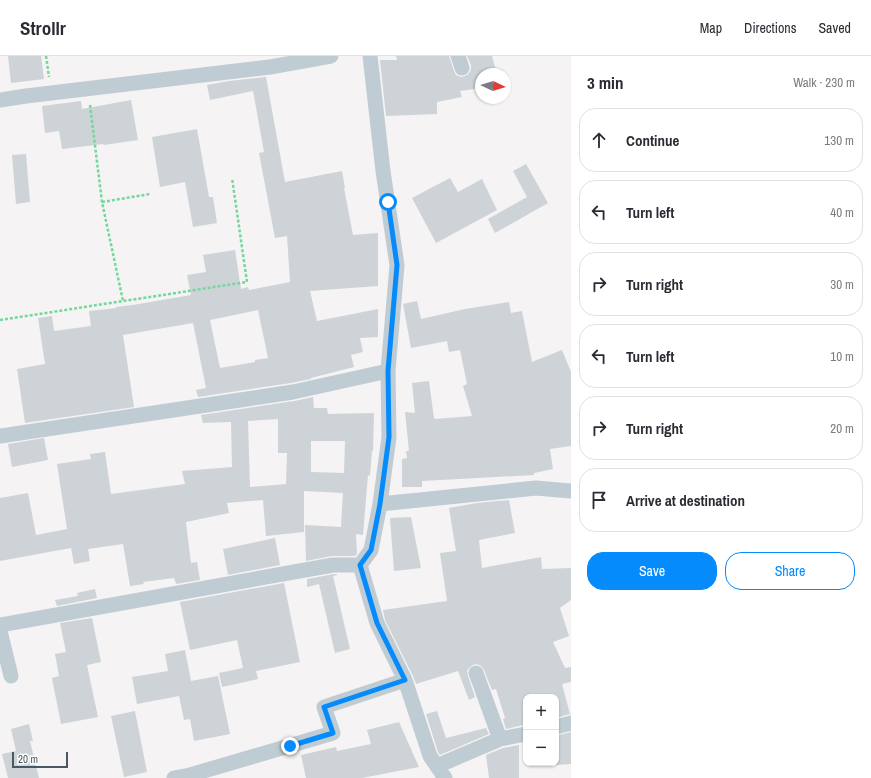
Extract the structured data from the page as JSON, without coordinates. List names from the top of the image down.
{
  "scale_bar": "20 m",
  "north": "right",
  "page": {
    "header": "Strollr",
    "nav": ["Map", "Directions", "Saved"],
    "heading": ["3 min", "Walk · 230 m"],
    "list": [
      ["Continue", "130 m"],
      ["Turn left", "40 m"],
      ["Turn right", "30 m"],
      ["Turn left", "10 m"],
      ["Turn right", "20 m"],
      "Arrive at destination"
    ],
    "buttons": ["Save", "Share"],
    "map_buttons": ["+", "−"],
    "scale": "20 m"
  }
}
